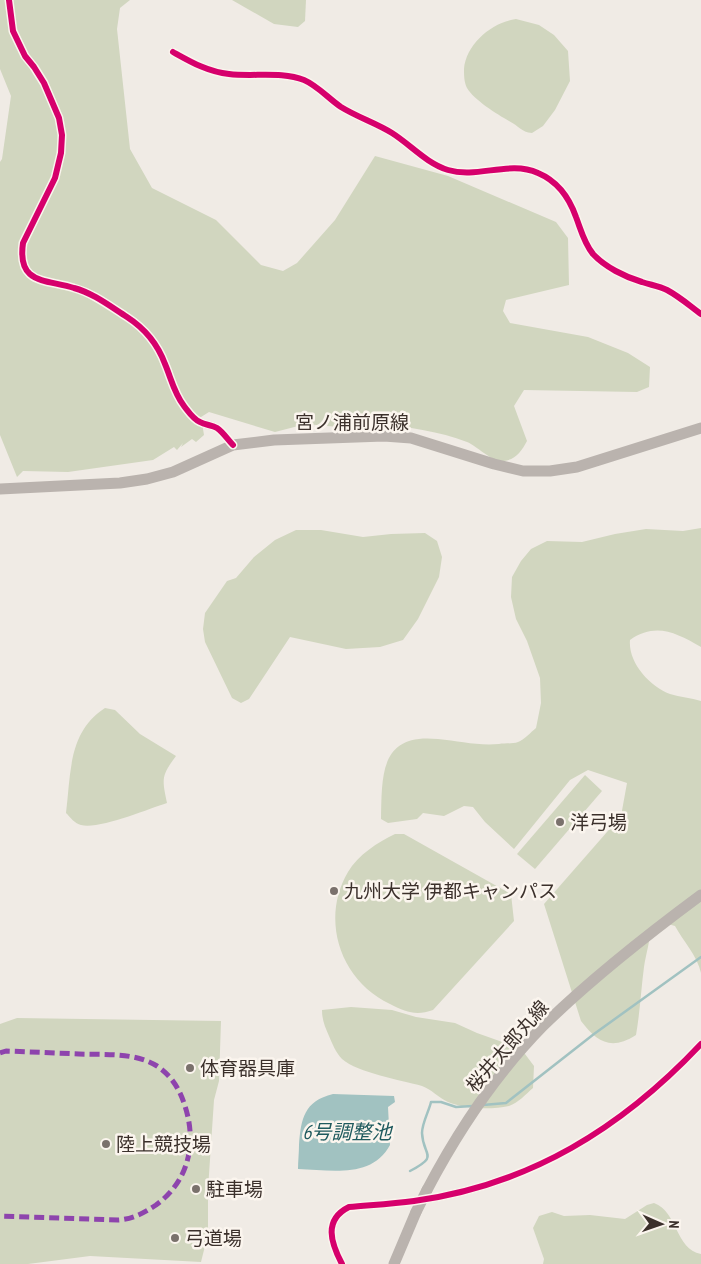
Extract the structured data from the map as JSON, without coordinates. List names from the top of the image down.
{
  "streets": {
    "main road": ["宮ノ浦前原線", "桜井太郎丸線"]
  },
  "water": ["6号調整池"],
  "places": [
    "洋弓場",
    "九州大学 伊都キャンパス",
    "体育器具庫",
    "陸上競技場",
    "駐車場",
    "弓道場"
  ],
  "north": "right"
}
